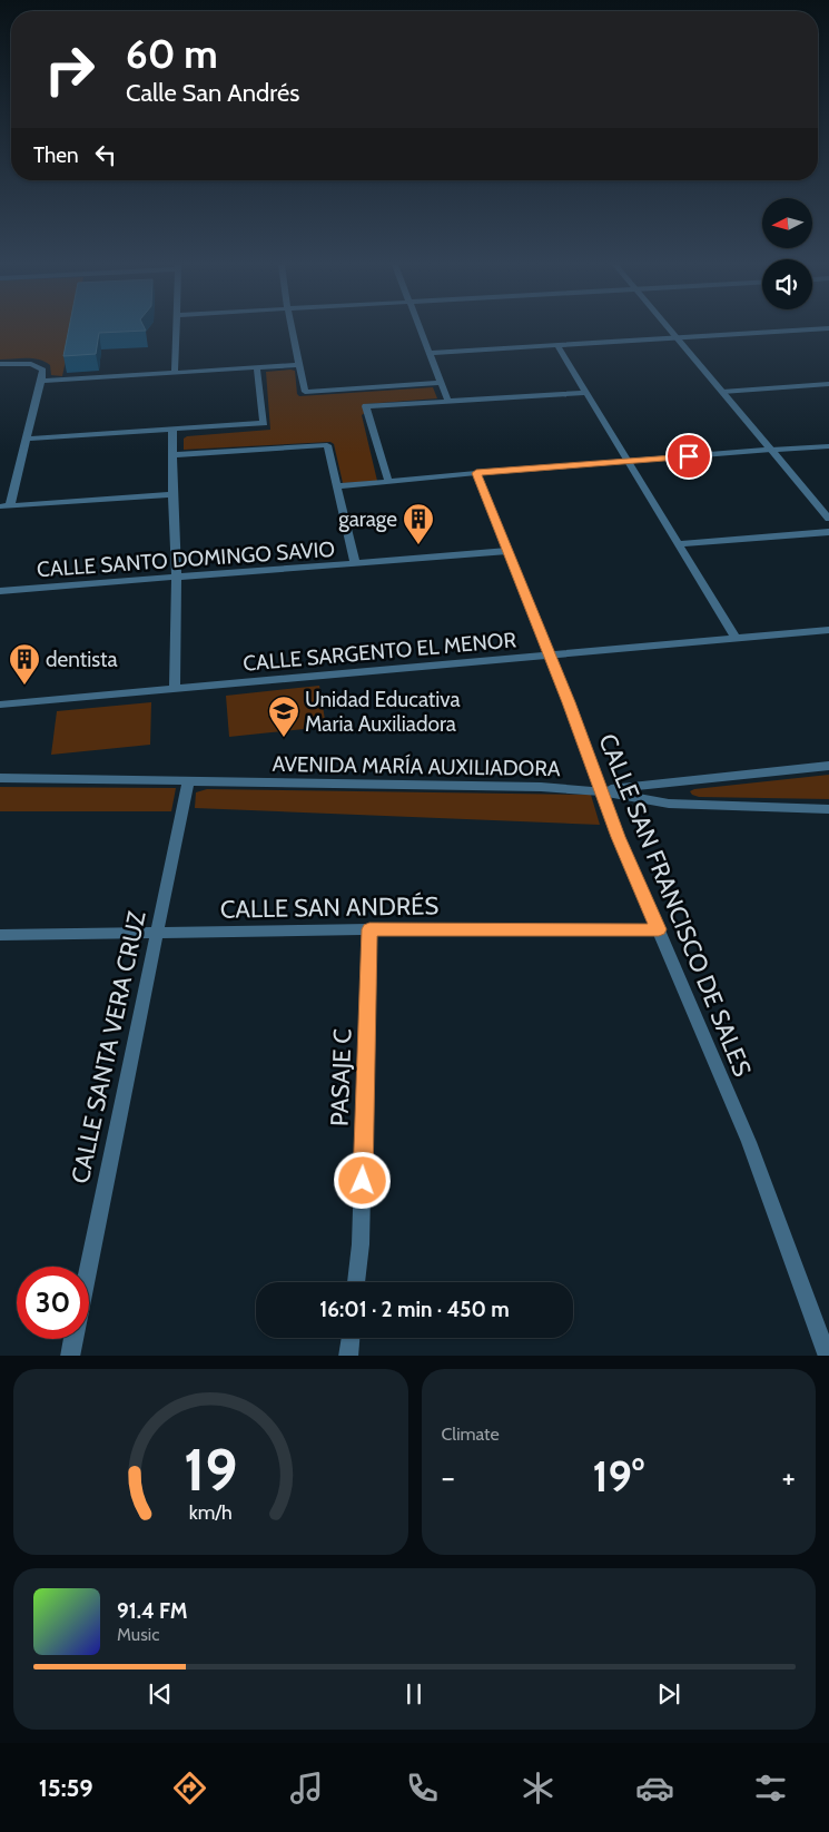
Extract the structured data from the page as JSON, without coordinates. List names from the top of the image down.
{
  "streets": {
    "street": [
      "CALLE SANTO DOMINGO SAVIO",
      "CALLE SARGENTO EL MENOR",
      "AVENIDA MARÍA AUXILIADORA",
      "CALLE SAN FRANCISCO DE SALES",
      "CALLE SAN ANDRÉS",
      "CALLE SANTA VERA CRUZ",
      "PASAJE C"
    ]
  },
  "crossings": [
    ["CALLE SANTO DOMINGO SAVIO", "CALLE SAN FRANCISCO DE SALES"],
    ["CALLE SARGENTO EL MENOR", "CALLE SAN FRANCISCO DE SALES"],
    ["AVENIDA MARÍA AUXILIADORA", "CALLE SAN FRANCISCO DE SALES"],
    ["AVENIDA MARÍA AUXILIADORA", "CALLE SANTA VERA CRUZ"],
    ["CALLE SAN FRANCISCO DE SALES", "CALLE SAN ANDRÉS"],
    ["CALLE SAN ANDRÉS", "CALLE SANTA VERA CRUZ"],
    ["CALLE SAN ANDRÉS", "PASAJE C"]
  ],
  "places": {
    "building": ["garage", "dentista"],
    "school or university": ["Unidad Educativa Maria Auxiliadora"]
  },
  "north": "left",
  "page": {
    "turn": ["60 m", "Calle San Andrés"],
    "then": "Then",
    "limit": "30",
    "trip": "16:01 · 2 min · 450 m",
    "tile": "Climate",
    "heat": ["−", "19°", "+"],
    "song": ["91.4 FM", "Music"],
    "tabs": "15:59",
    "gauge": ["19", "km/h"]
  }
}
